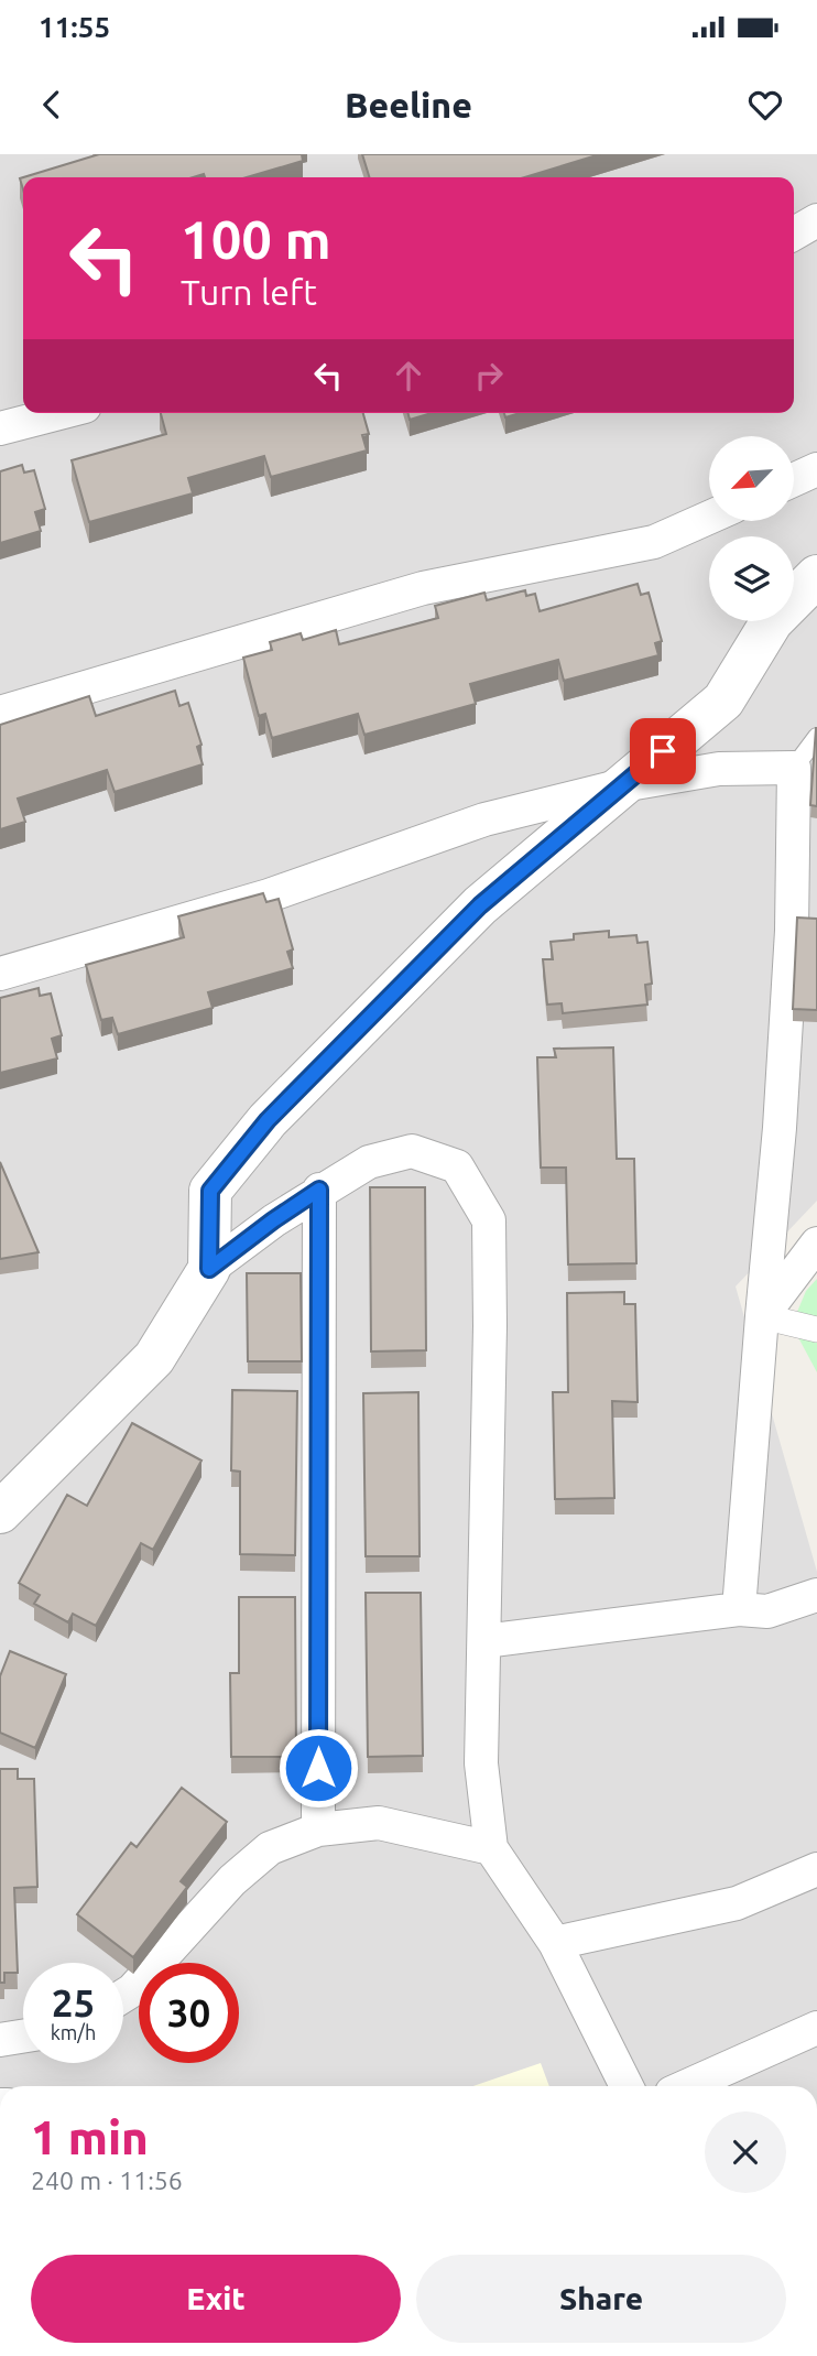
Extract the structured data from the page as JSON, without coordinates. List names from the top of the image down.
{
  "north": "bottom left",
  "page": {
    "status": "11:55",
    "header": "Beeline",
    "turn": ["100 m", "Turn left"],
    "speed": "25 km/h",
    "limit": "30",
    "heading": ["1 min", "240 m · 11:56"],
    "buttons": ["Exit", "Share"]
  }
}
